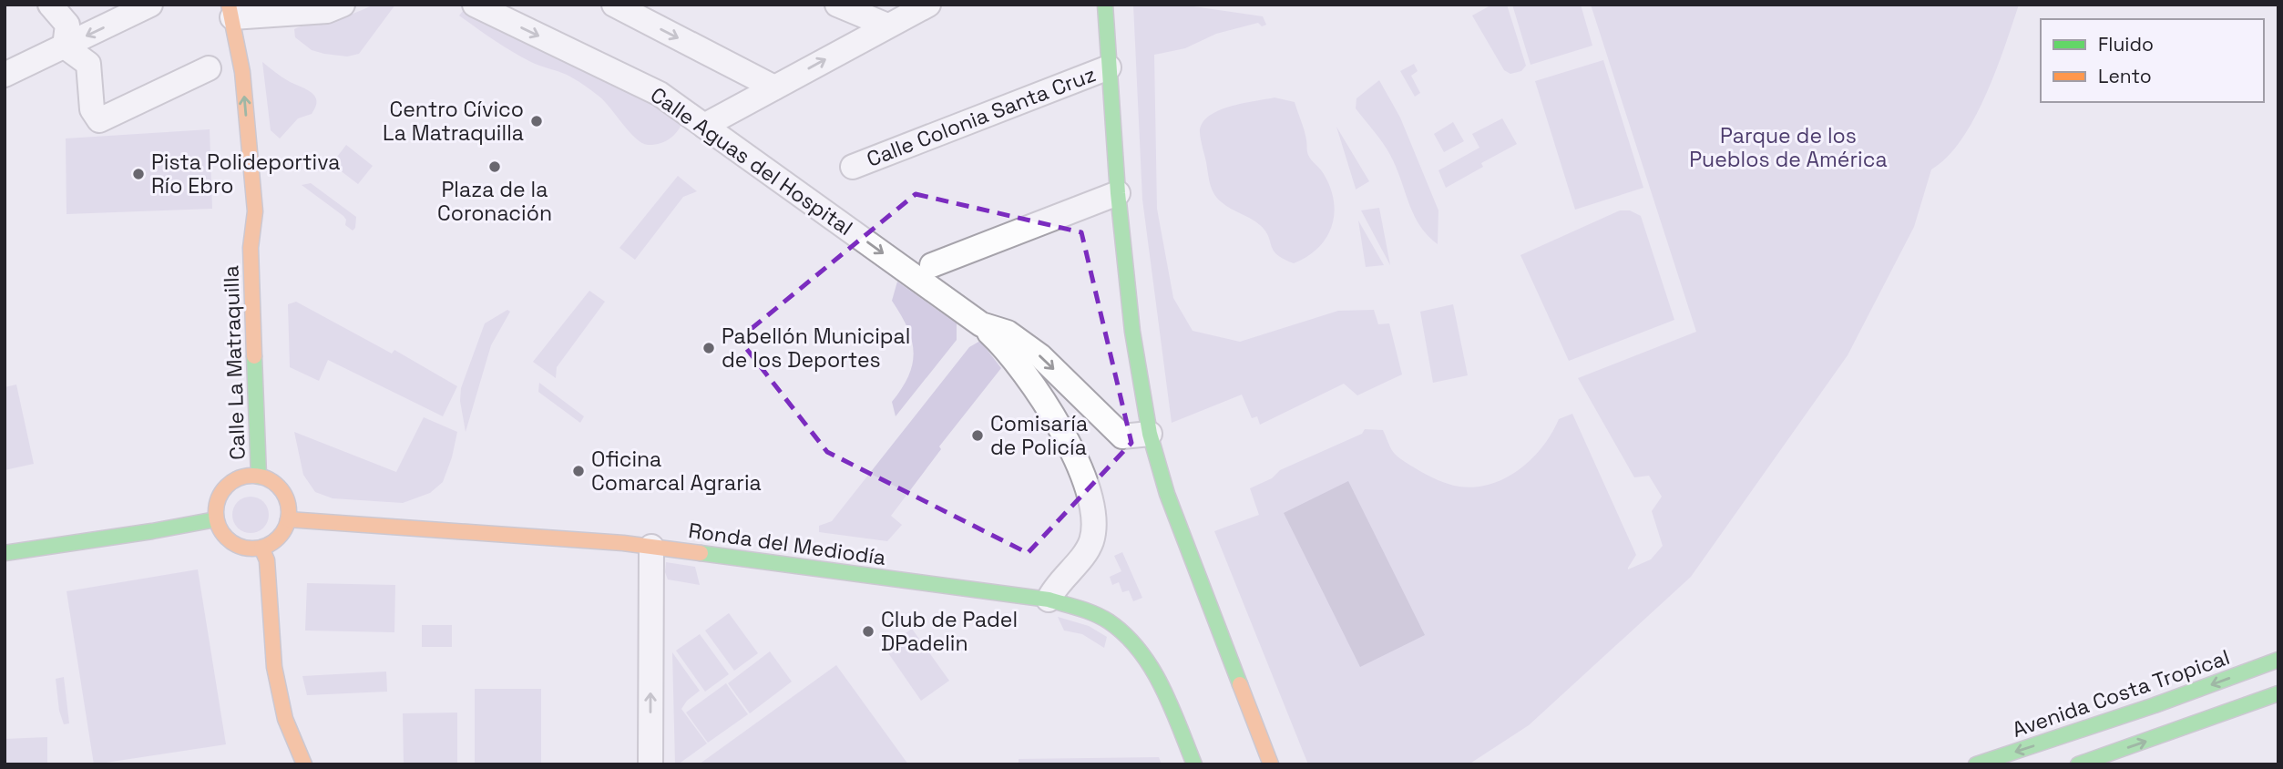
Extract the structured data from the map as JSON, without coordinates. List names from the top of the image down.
{
  "streets": {
    "street": [
      "Calle Colonia Santa Cruz",
      "Calle Aguas del Hospital",
      "Calle La Matraquilla",
      "Ronda del Mediodía",
      "Avenida Costa Tropical"
    ]
  },
  "crossings": [
    ["Calle Aguas del Hospital", "Ronda del Mediodía"],
    ["Calle La Matraquilla", "Ronda del Mediodía"]
  ],
  "one_way": ["Calle La Matraquilla"],
  "parks": ["Parque de los Pueblos de América"],
  "places": [
    "Centro Cívico La Matraquilla",
    "Plaza de la Coronación",
    "Pista Polideportiva Río Ebro",
    "Pabellón Municipal de los Deportes",
    "Comisaría de Policía",
    "Oficina Comarcal Agraria",
    "Club de Padel DPadelin"
  ],
  "legend": ["Fluido", "Lento"]
}
